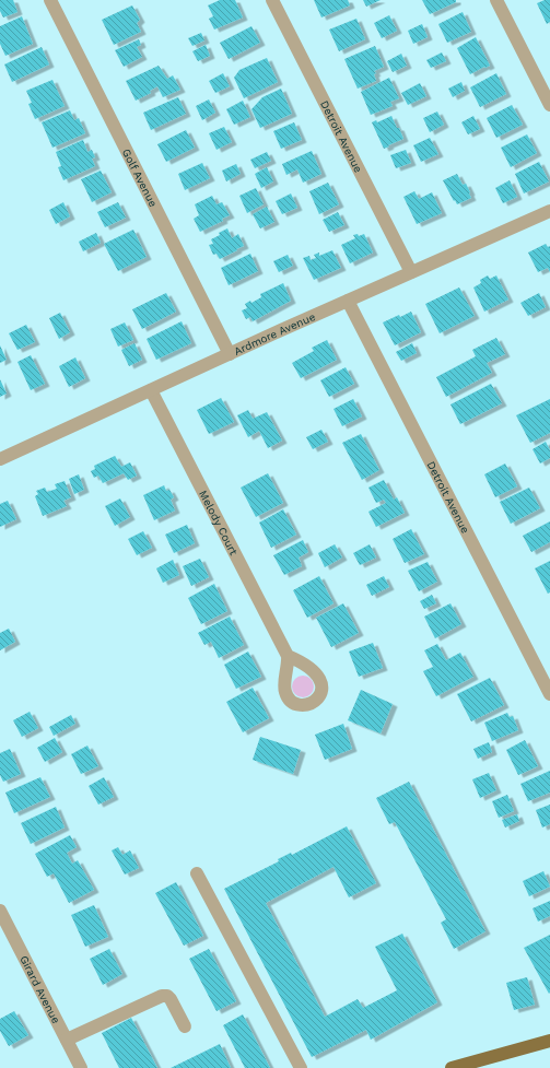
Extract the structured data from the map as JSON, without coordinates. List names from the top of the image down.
{
  "streets": {
    "street": [
      "Detroit Avenue",
      "Golf Avenue",
      "Ardmore Avenue",
      "Melody Court",
      "Girard Avenue"
    ]
  },
  "crossings": [
    ["Detroit Avenue", "Ardmore Avenue"],
    ["Golf Avenue", "Ardmore Avenue"],
    ["Ardmore Avenue", "Melody Court"]
  ]
}
